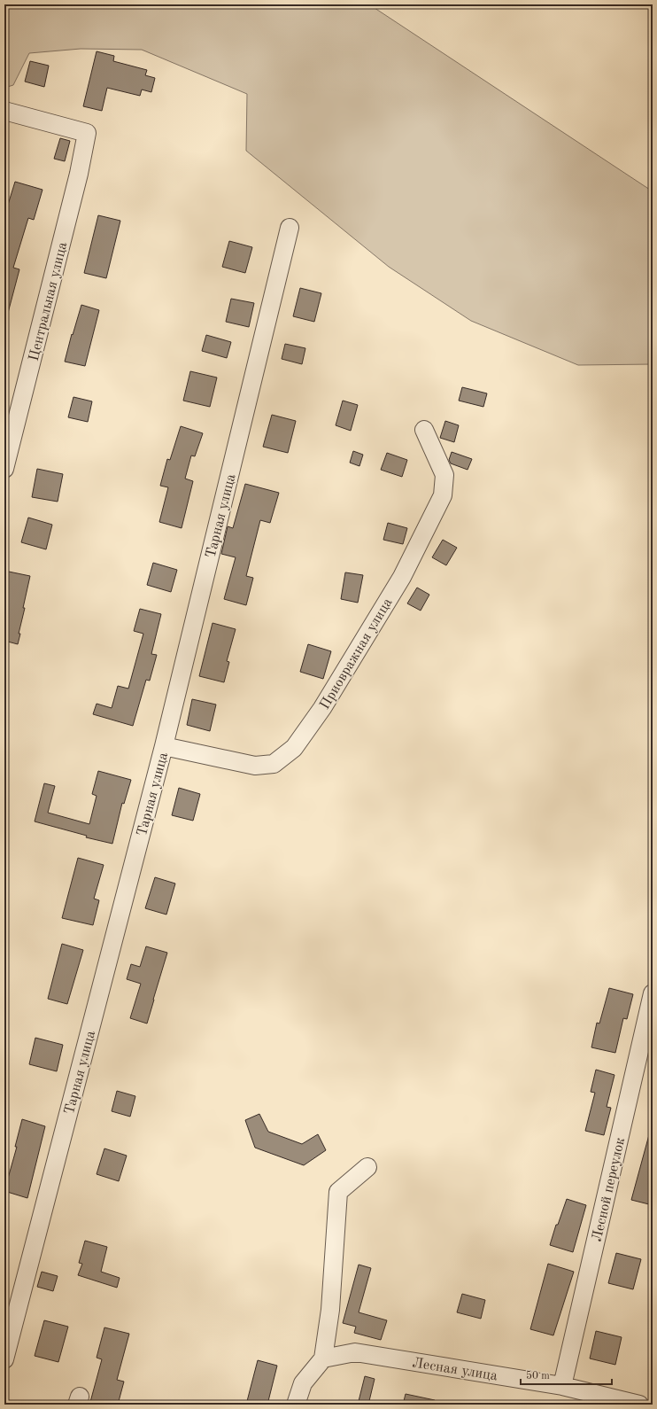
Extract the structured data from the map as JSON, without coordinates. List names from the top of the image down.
{
  "streets": {
    "street": [
      "Центральная улица",
      "Тарная улица",
      "Приовражная улица",
      "Лесной переулок",
      "Лесная улица"
    ]
  },
  "crossings": [
    ["Тарная улица", "Приовражная улица"],
    ["Лесной переулок", "Лесная улица"]
  ],
  "scale_bar": "50 m"
}
